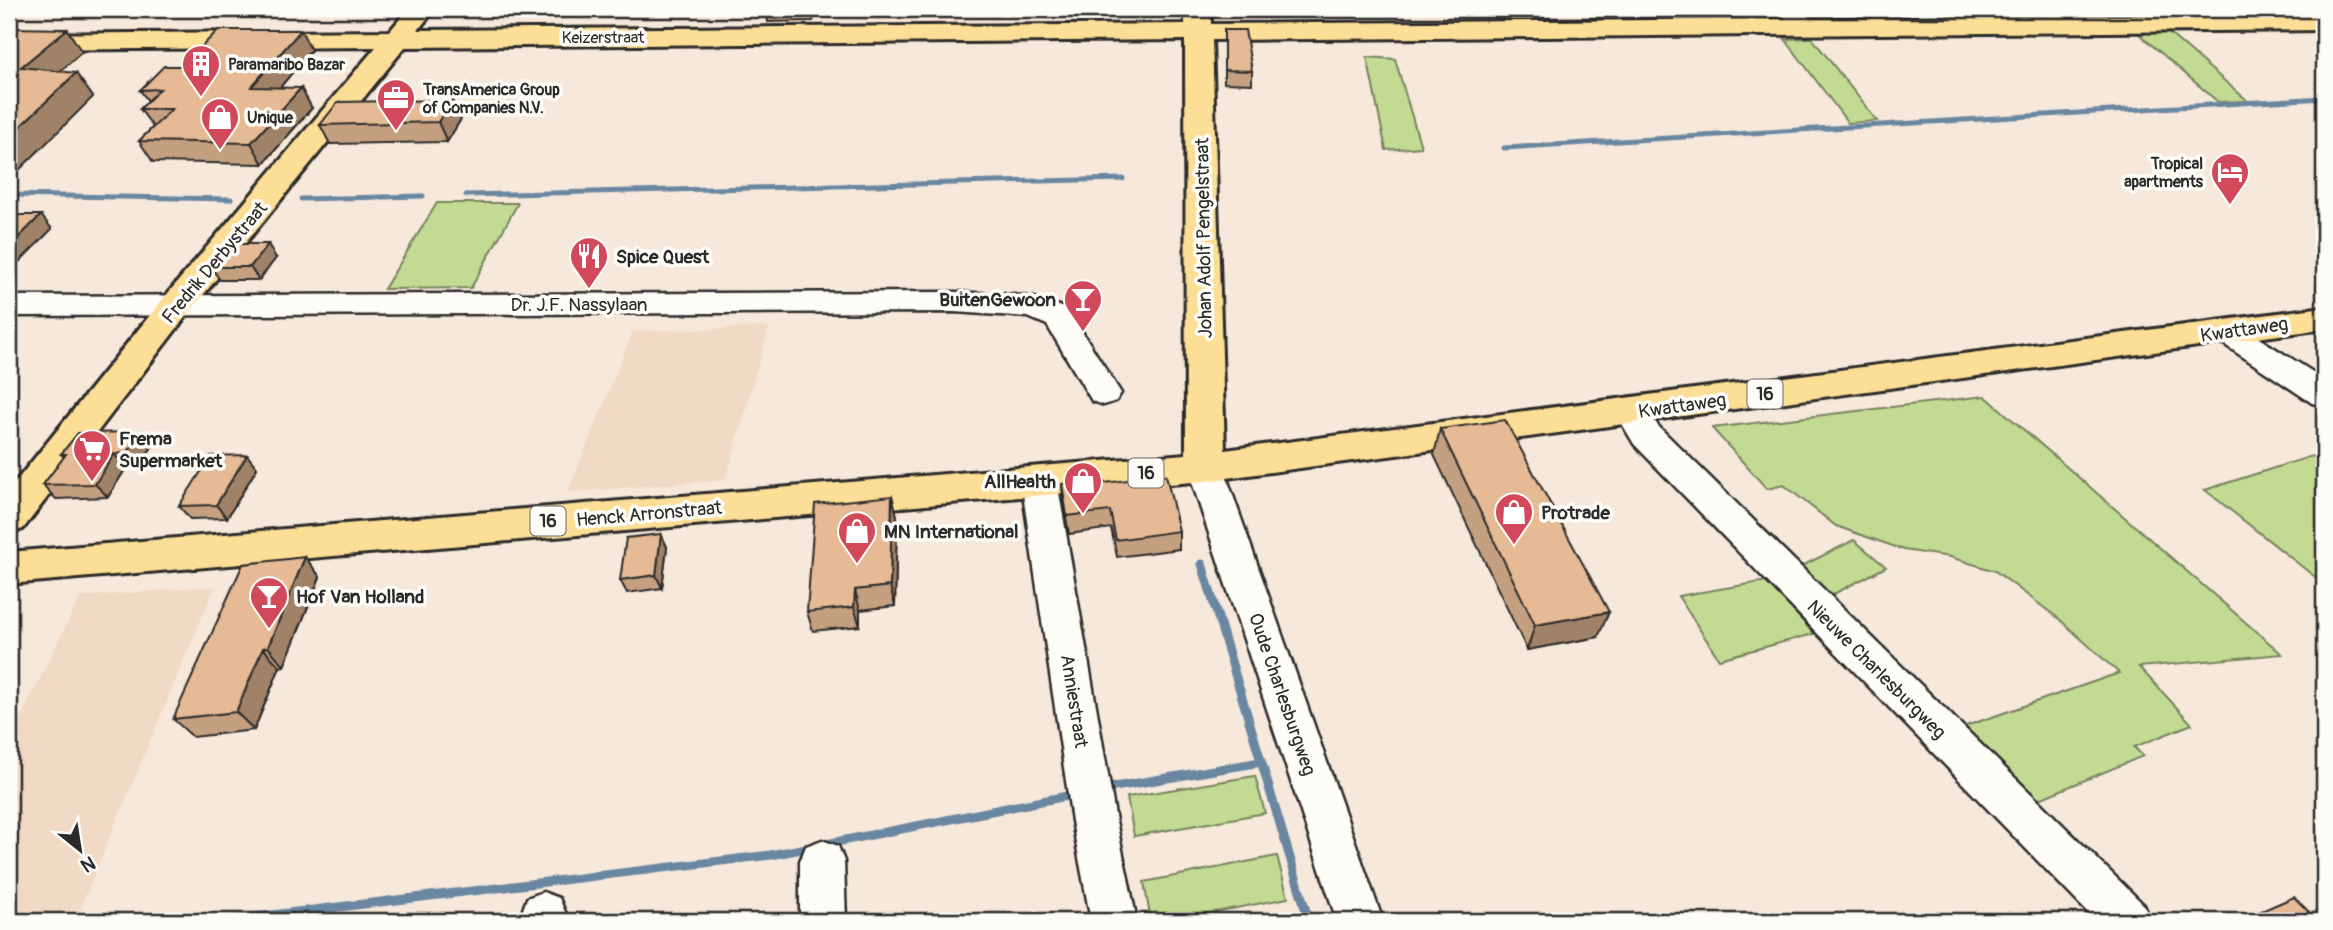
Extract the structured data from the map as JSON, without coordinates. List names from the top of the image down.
{
  "streets": {
    "main road": [
      "Keizerstraat",
      "Johan Adolf Pengelstraat",
      "Fredrik Derbystraat",
      "Kwattaweg",
      "16",
      "Henck Arronstraat"
    ],
    "street": [
      "Dr. J.F. Nassylaan",
      "Nieuwe Charlesburgweg",
      "Oude Charlesburgweg",
      "Anniestraat"
    ]
  },
  "crossings": [
    ["Keizerstraat", "Johan Adolf Pengelstraat"],
    ["Keizerstraat", "Fredrik Derbystraat"],
    ["Johan Adolf Pengelstraat", "Kwattaweg"],
    ["Johan Adolf Pengelstraat", "Henck Arronstraat"],
    ["Johan Adolf Pengelstraat", "Oude Charlesburgweg"],
    ["Fredrik Derbystraat", "Dr. J.F. Nassylaan"],
    ["Kwattaweg", "Henck Arronstraat"],
    ["Kwattaweg", "Nieuwe Charlesburgweg"],
    ["Kwattaweg", "Oude Charlesburgweg"],
    ["Henck Arronstraat", "Oude Charlesburgweg"],
    ["Henck Arronstraat", "Anniestraat"]
  ],
  "places": {
    "building": ["Paramaribo Bazar"],
    "office": ["TransAmerica Group of Companies N.V."],
    "shop": [
      "Unique",
      "AllHealth",
      "Protrade",
      "MN International"
    ],
    "hotel": ["Tropical apartments"],
    "restaurant": ["Spice Quest"],
    "bar": ["BuitenGewoon", "Hof Van Holland"],
    "supermarket": ["Frema Supermarket"]
  },
  "north": "bottom right"
}
